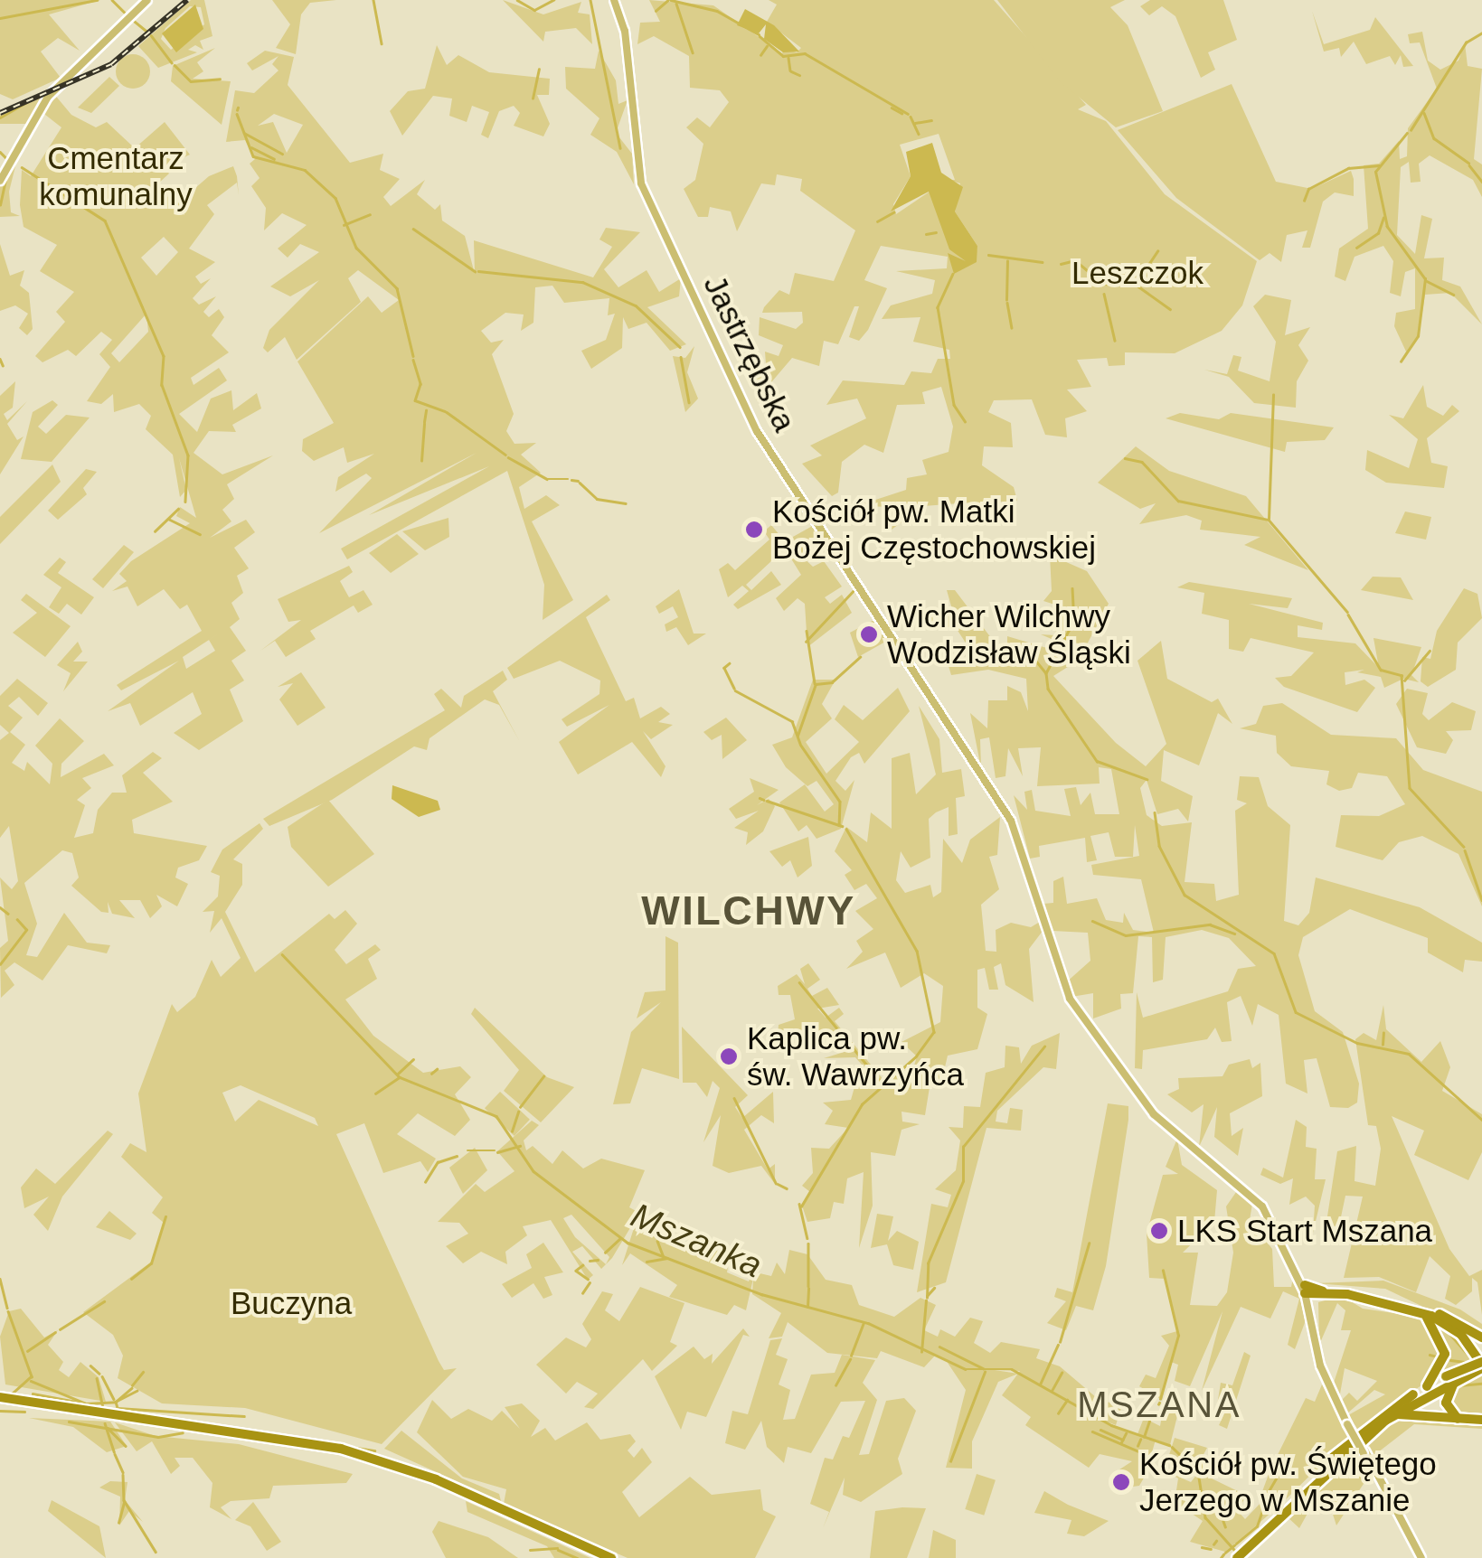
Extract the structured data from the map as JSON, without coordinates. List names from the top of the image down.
{
  "streets": {
    "main road": ["Jastrzębska"]
  },
  "districts": ["WILCHWY", "MSZANA"],
  "water": ["Mszanka"],
  "parks": ["Cmentarz komunalny", "Leszczok", "Buczyna"],
  "places": [
    "Kościół pw. Matki Bożej Częstochowskiej",
    "Wicher Wilchwy Wodzisław Śląski",
    "Kaplica pw. św. Wawrzyńca",
    "LKS Start Mszana",
    "Kościół pw. Świętego Jerzego w Mszanie"
  ]
}
